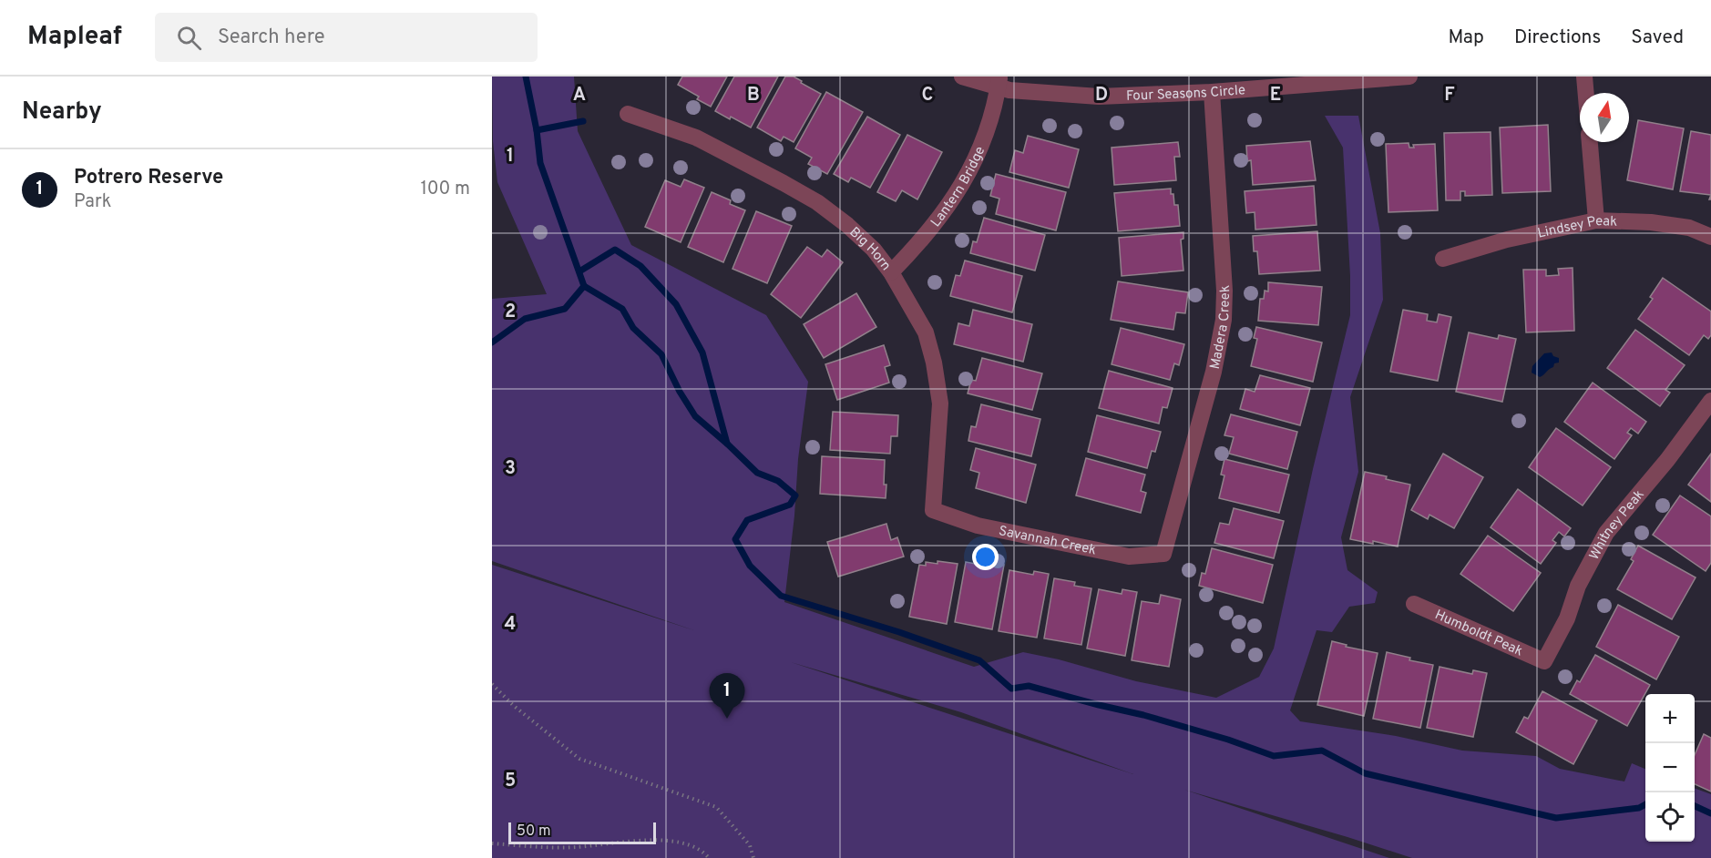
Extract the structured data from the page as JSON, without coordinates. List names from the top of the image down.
{
  "streets": {
    "street": [
      "Four Seasons Circle",
      "Lantern Bridge",
      "Lindsey Peak",
      "Big Horn",
      "Madera Creek",
      "Whitney Peak",
      "Savannah Creek",
      "Humboldt Peak"
    ]
  },
  "crossings": [
    ["Four Seasons Circle", "Lantern Bridge"],
    ["Four Seasons Circle", "Madera Creek"],
    ["Lantern Bridge", "Big Horn"],
    ["Big Horn", "Savannah Creek"],
    ["Madera Creek", "Savannah Creek"],
    ["Whitney Peak", "Humboldt Peak"]
  ],
  "scale_bar": "50 m",
  "north": "top",
  "page": {
    "header": "Mapleaf",
    "search": "Search here",
    "nav": ["Map", "Directions", "Saved"],
    "heading": "Nearby",
    "list": [
      {
        "mark": "1",
        "name": "Potrero Reserve",
        "note": "Park",
        "value": "100 m"
      }
    ],
    "pins": "1",
    "map_buttons": ["+", "−"],
    "scale": "50 m"
  },
  "grid": {
    "columns": [
      "A",
      "B",
      "C",
      "D",
      "E",
      "F"
    ],
    "rows": [
      "1",
      "2",
      "3",
      "4",
      "5"
    ]
  }
}
